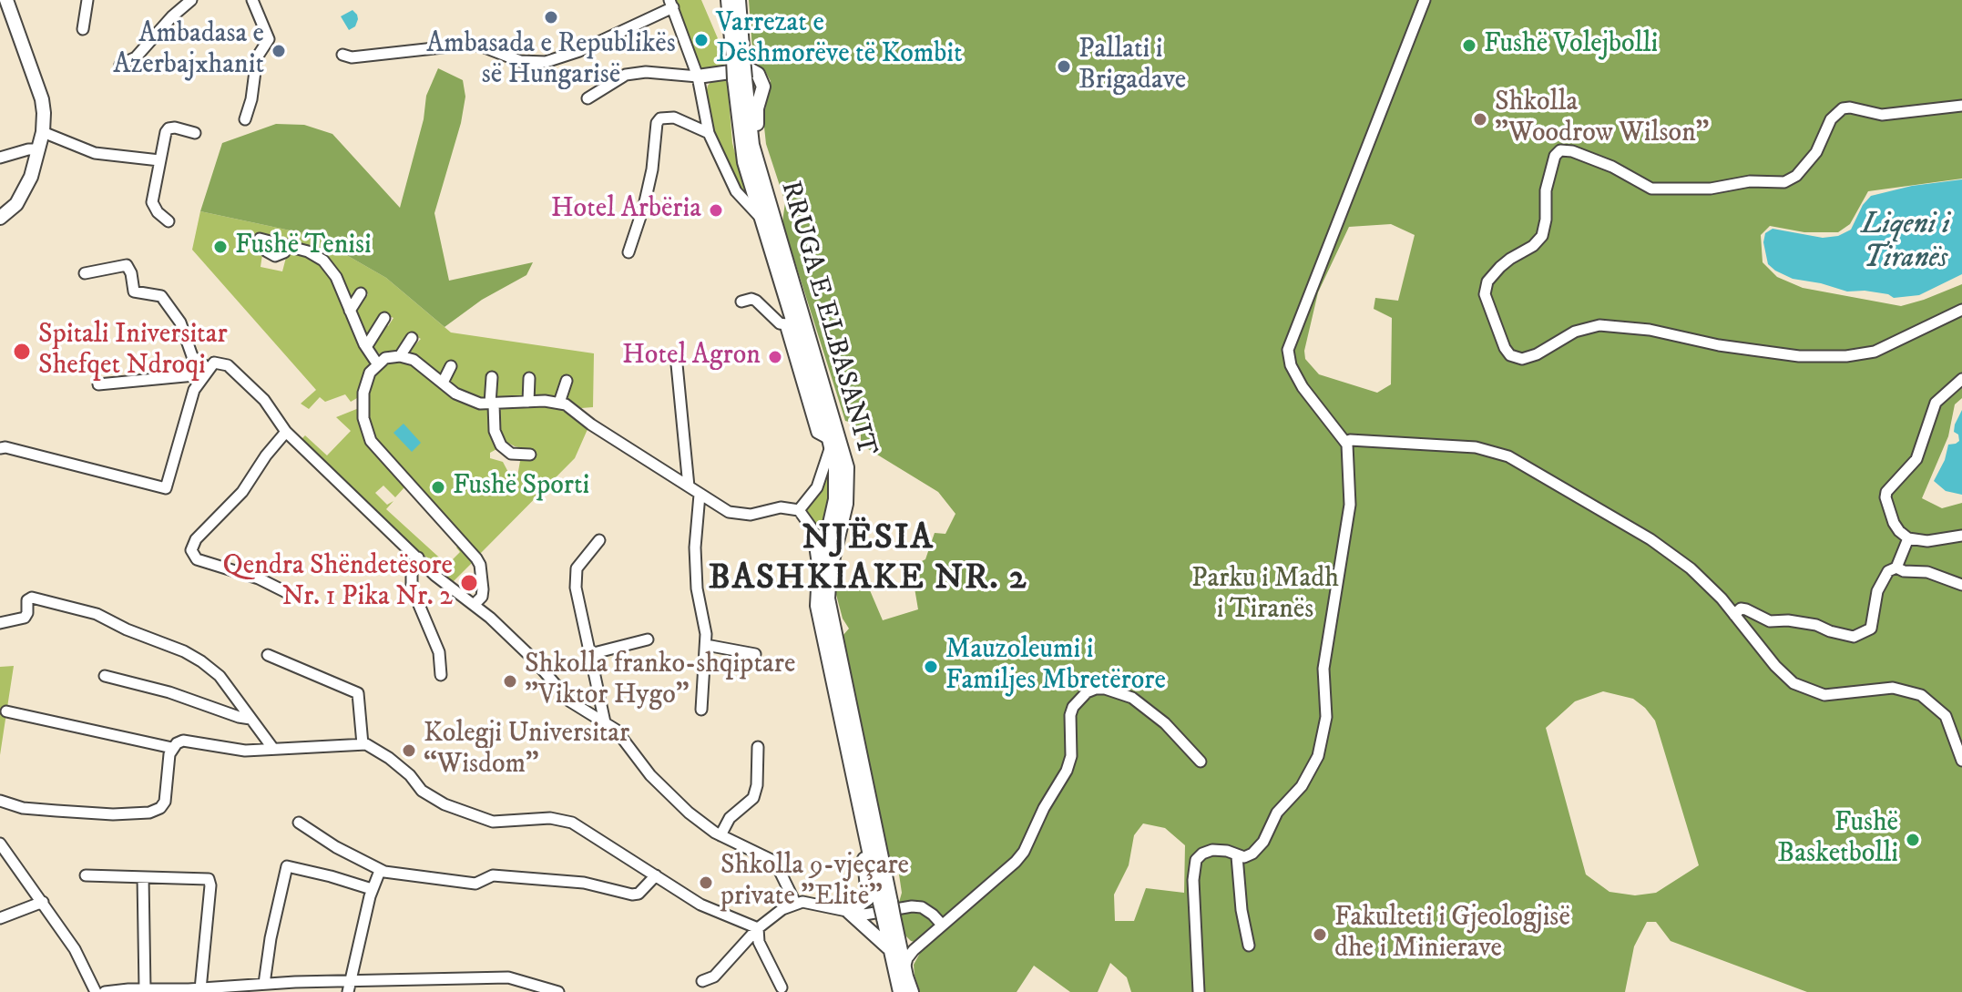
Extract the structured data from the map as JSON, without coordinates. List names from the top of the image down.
{
  "streets": {
    "main road": ["RRUGA E ELBASANIT"]
  },
  "districts": ["NJËSIA BASHKIAKE NR. 2"],
  "water": ["Liqeni i Tiranës"],
  "parks": ["Parku i Madh i Tiranës"],
  "places": [
    "Ambasada e Republikës së Hungarisë",
    "Varrezat e Dëshmorëve të Kombit",
    "Fushë Volejbolli",
    "Ambadasa e Azerbajxhanit",
    "Pallati i Brigadave",
    "Shkolla \"Woodrow Wilson\"",
    "Hotel Arbëria",
    "Fushë Tenisi",
    "Spitali Iniversitar Shefqet Ndroqi",
    "Hotel Agron",
    "Fushë Sporti",
    "Qendra Shëndetësore Nr. 1 Pika Nr. 2",
    "Mauzoleumi i Familjes Mbretërore",
    "Shkolla franko-shqiptare \"Viktor Hygo\"",
    "Kolegji Universitar “Wisdom”",
    "Fushë Basketbolli",
    "Shkolla 9-vjeçare private \"Elitë\"",
    "Fakulteti i Gjeologjisë dhe i Minierave"
  ]
}
